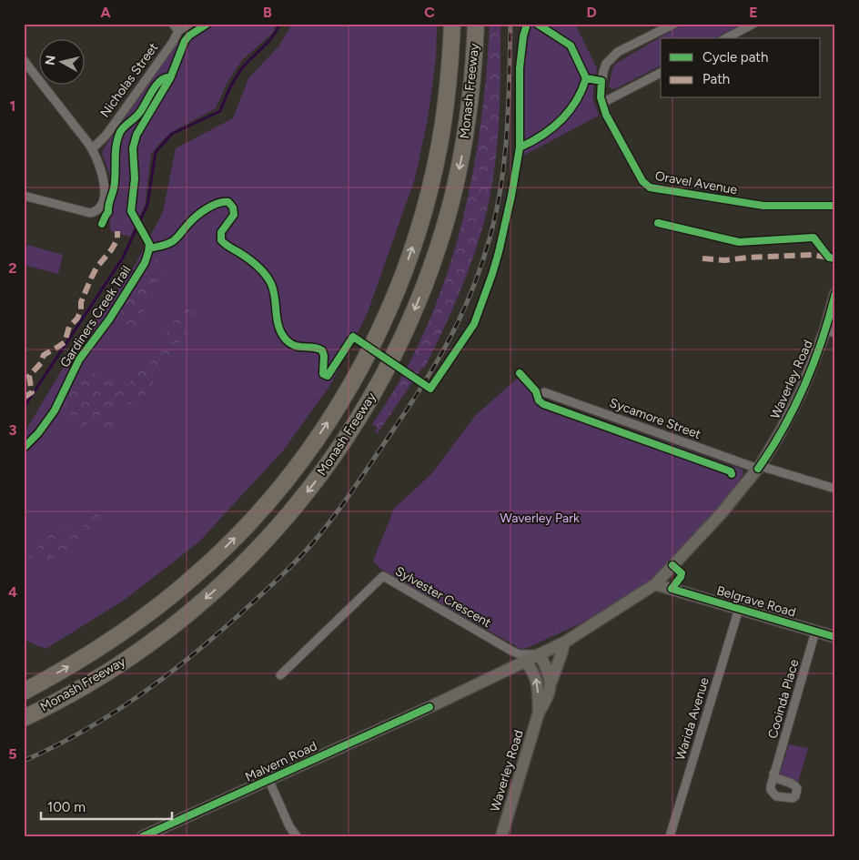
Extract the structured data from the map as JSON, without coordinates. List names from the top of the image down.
{
  "streets": {
    "highway": ["Monash Freeway"],
    "main road": ["Waverley Road", "Belgrave Road", "Malvern Road"],
    "street": [
      "Nicholas Street",
      "Oravel Avenue",
      "Sycamore Street",
      "Sylvester Crescent",
      "Cooinda Place",
      "Warida Avenue"
    ],
    "cycle path": ["Gardiners Creek Trail"]
  },
  "crossings": [
    ["Waverley Road", "Sycamore Street"],
    ["Waverley Road", "Sylvester Crescent"],
    ["Waverley Road", "Belgrave Road"],
    ["Waverley Road", "Malvern Road"],
    ["Sylvester Crescent", "Malvern Road"],
    ["Belgrave Road", "Cooinda Place"],
    ["Belgrave Road", "Warida Avenue"]
  ],
  "parks": ["Waverley Park"],
  "legend": ["Cycle path", "Path"],
  "scale_bar": "100 m",
  "north": "left",
  "grid": {
    "columns": [
      "A",
      "B",
      "C",
      "D",
      "E"
    ],
    "rows": [
      "1",
      "2",
      "3",
      "4",
      "5"
    ]
  }
}
